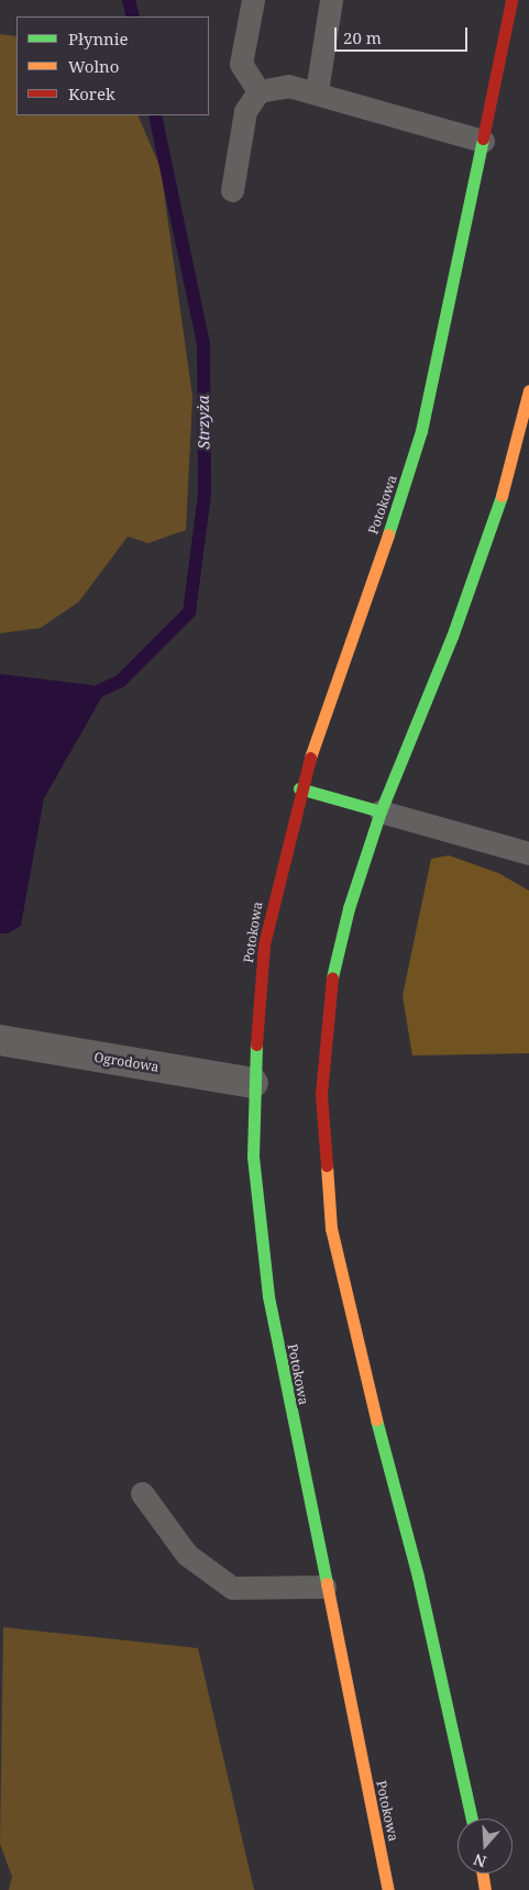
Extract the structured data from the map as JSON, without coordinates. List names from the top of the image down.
{
  "streets": {
    "main road": ["Potokowa"],
    "street": ["Ogrodowa"]
  },
  "crossings": [
    ["Potokowa", "Ogrodowa"]
  ],
  "water": ["Strzyża"],
  "legend": ["Płynnie", "Wolno", "Korek"],
  "scale_bar": "20 m",
  "north": "bottom"
}
